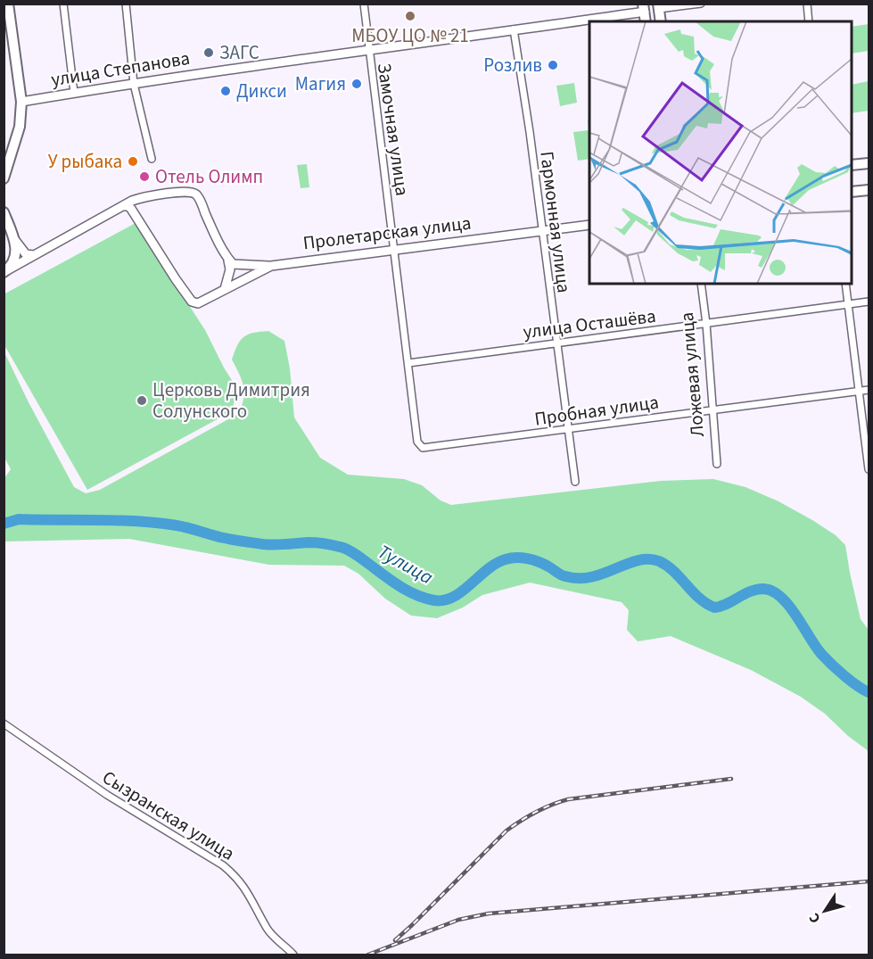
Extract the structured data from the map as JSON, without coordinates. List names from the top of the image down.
{
  "streets": {
    "main road": ["улица Степанова"],
    "street": [
      "Замочная улица",
      "Гармонная улица",
      "Пролетарская улица",
      "улица Осташёва",
      "Ложевая улица",
      "Пробная улица",
      "Сызранская улица"
    ]
  },
  "crossings": [
    ["улица Степанова", "Замочная улица"],
    ["улица Степанова", "Гармонная улица"],
    ["Замочная улица", "Пролетарская улица"],
    ["Замочная улица", "улица Осташёва"],
    ["Замочная улица", "Пробная улица"],
    ["Гармонная улица", "Пролетарская улица"],
    ["Гармонная улица", "улица Осташёва"],
    ["Гармонная улица", "Пробная улица"],
    ["улица Осташёва", "Ложевая улица"],
    ["Ложевая улица", "Пробная улица"]
  ],
  "water": ["Тулица"],
  "places": [
    "МБОУ ЦО № 21",
    "ЗАГС",
    "Розлив",
    "Магия",
    "Дикси",
    "У рыбака",
    "Отель Олимп",
    "Церковь Димитрия Солунского"
  ],
  "north": "bottom left"
}
